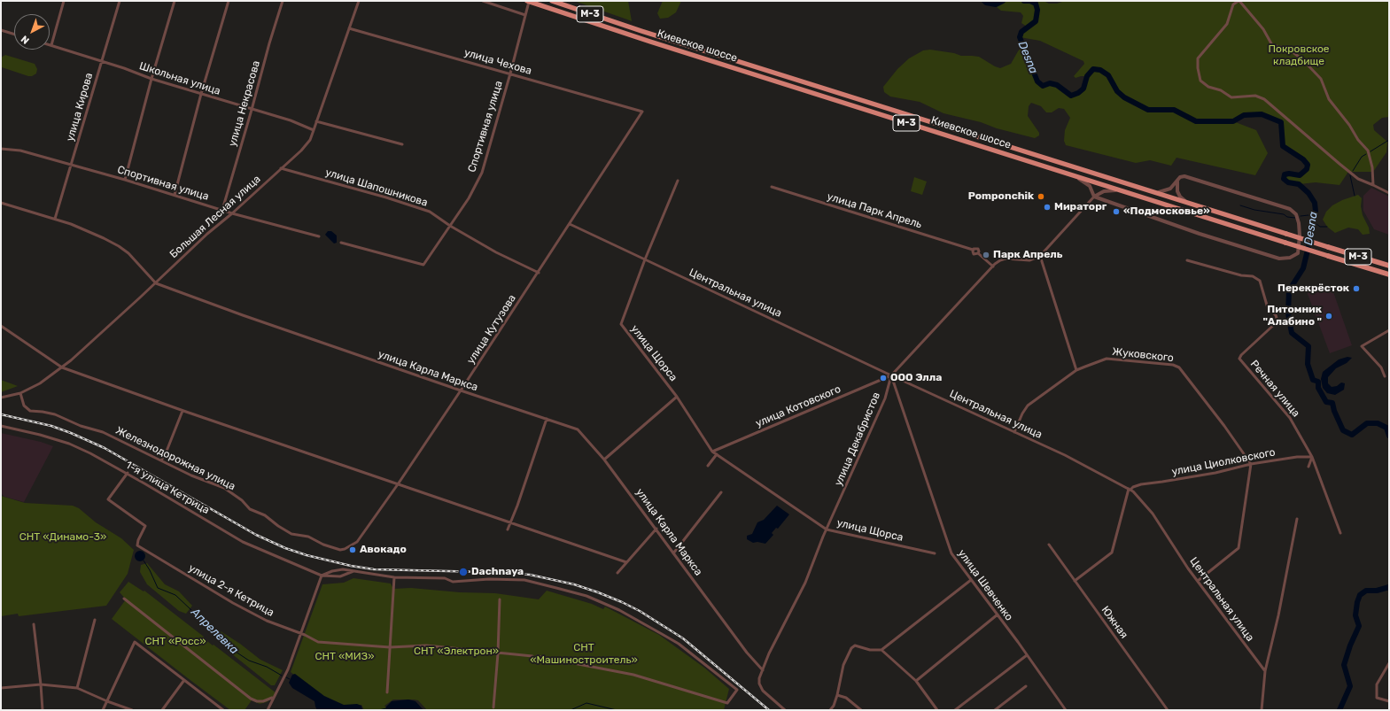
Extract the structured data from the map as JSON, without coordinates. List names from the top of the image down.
{
  "streets": {
    "highway": ["М-3", "Киевское шоссе"],
    "street": [
      "улица Чехова",
      "Школьная улица",
      "улица Некрасова",
      "улица Кирова",
      "Спортивная улица",
      "улица Шапошникова",
      "улица Парк Апрель",
      "Большая Лесная улица",
      "Центральная улица",
      "улица Кутузова",
      "улица Щорса",
      "Жуковского",
      "улица Карла Маркса",
      "Речная улица",
      "улица Котовского",
      "улица Декабристов",
      "Железнодорожная улица",
      "улица Циолковского",
      "1-я улица Кетрица",
      "улица Шевченко",
      "улица 2-я Кетрица",
      "Южная"
    ]
  },
  "crossings": [
    ["Киевское шоссе", "Спортивная улица"],
    ["улица Чехова", "Спортивная улица"],
    ["улица Чехова", "Большая Лесная улица"],
    ["улица Чехова", "улица Кутузова"],
    ["Школьная улица", "улица Некрасова"],
    ["Школьная улица", "улица Кирова"],
    ["Школьная улица", "Большая Лесная улица"],
    ["улица Некрасова", "Спортивная улица"],
    ["улица Кирова", "Спортивная улица"],
    ["улица Кирова", "улица Карла Маркса"],
    ["Спортивная улица", "улица Шапошникова"],
    ["Спортивная улица", "Большая Лесная улица"],
    ["улица Шапошникова", "Большая Лесная улица"],
    ["улица Шапошникова", "улица Кутузова"],
    ["улица Парк Апрель", "улица Декабристов"],
    ["Большая Лесная улица", "улица Карла Маркса"],
    ["Большая Лесная улица", "Железнодорожная улица"],
    ["Центральная улица", "улица Кутузова"],
    ["Центральная улица", "улица Щорса"],
    ["Центральная улица", "Жуковского"],
    ["Центральная улица", "улица Котовского"],
    ["Центральная улица", "улица Декабристов"],
    ["Центральная улица", "улица Циолковского"],
    ["Центральная улица", "улица Шевченко"],
    ["улица Кутузова", "улица Карла Маркса"],
    ["улица Кутузова", "Железнодорожная улица"],
    ["улица Щорса", "улица Котовского"],
    ["улица Щорса", "улица Декабристов"],
    ["Жуковского", "улица Циолковского"],
    ["улица Карла Маркса", "улица Декабристов"],
    ["Речная улица", "улица Циолковского"],
    ["улица Котовского", "улица Декабристов"],
    ["улица Котовского", "улица Шевченко"],
    ["улица Декабристов", "улица Шевченко"],
    ["1-я улица Кетрица", "улица 2-я Кетрица"]
  ],
  "water": ["Desna", "Апрелевка"],
  "parks": [
    "Покровское кладбище",
    "СНТ «Динамо-3»",
    "СНТ «Росс»",
    "СНТ «Машиностроитель»",
    "СНТ «Электрон»",
    "СНТ «МИЗ»"
  ],
  "places": [
    "Pomponchik",
    "Мираторг",
    "«Подмосковье»",
    "Парк Апрель",
    "Перекрёсток",
    "Питомник \"Алабино \"",
    "ООО Элла",
    "Авокадо",
    "Dachnaya"
  ],
  "north": "bottom left"
}
